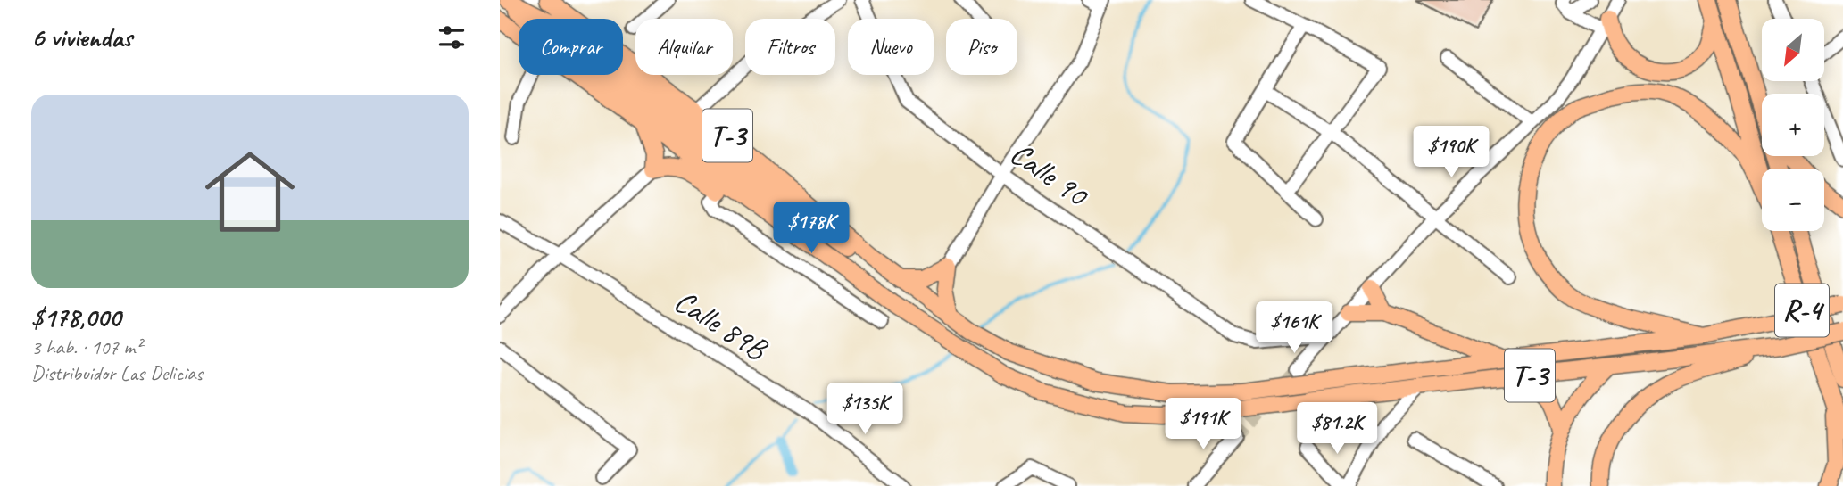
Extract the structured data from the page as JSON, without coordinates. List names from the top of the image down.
{
  "streets": {
    "main road": ["T-3", "R-4"],
    "street": ["Calle 90", "Calle 89B"]
  },
  "north": "bottom left",
  "page": {
    "heading": "6 viviendas",
    "map_buttons": ["+", "−"],
    "chip": [
      "Comprar",
      "Alquilar",
      "Filtros",
      "Nuevo",
      "Piso"
    ],
    "list": [
      {
        "name": "$178,000",
        "note": "3 hab. · 107 m² · Distribuidor Las Delicias"
      }
    ],
    "price": [
      "$190K",
      "$178K",
      "$161K",
      "$135K",
      "$191K",
      "$81.2K"
    ]
  }
}
